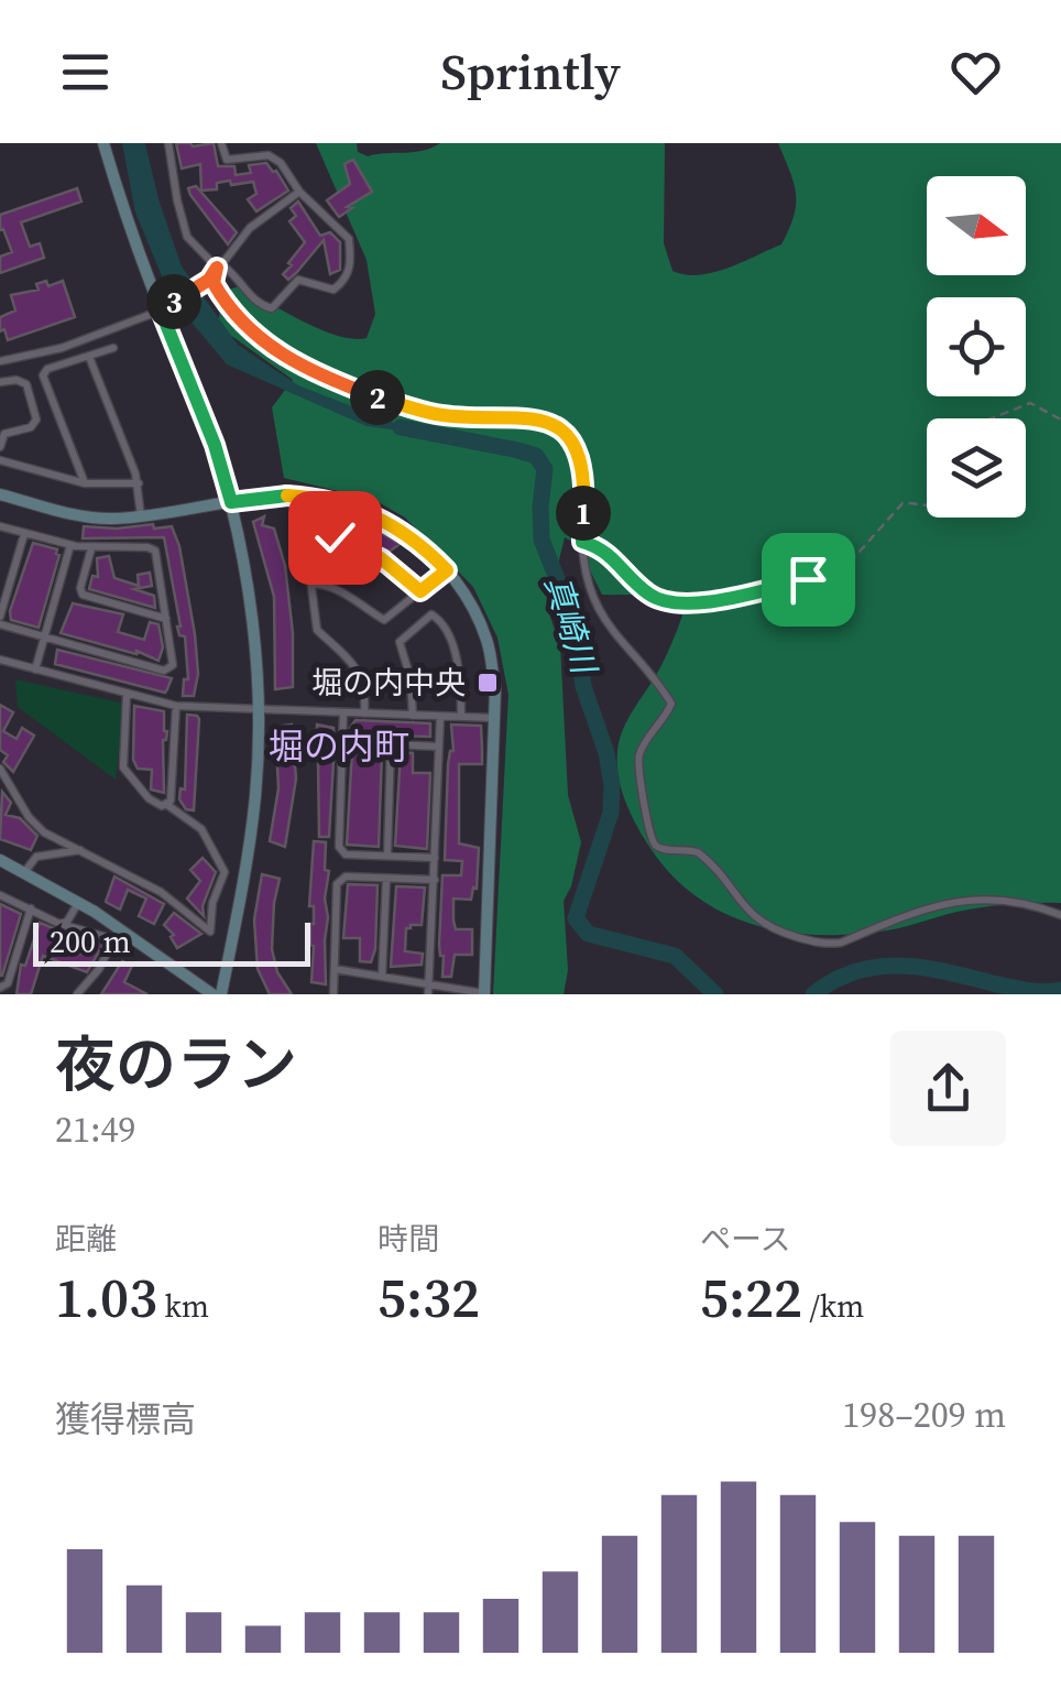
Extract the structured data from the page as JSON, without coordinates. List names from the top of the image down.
{
  "districts": ["堀の内町"],
  "water": ["真崎川"],
  "places": {
    "transit": ["堀の内中央"]
  },
  "scale_bar": "200 m",
  "north": "right",
  "page": {
    "header": "Sprintly",
    "pins": ["3", "2", "1"],
    "scale": "200 m",
    "heading": ["夜のラン", "21:49"],
    "stats": [
      ["距離", "1.03 km"],
      ["時間", "5:32"],
      ["ペース", "5:22 /km"]
    ],
    "chart": ["獲得標高", "198–209 m"]
  }
}
